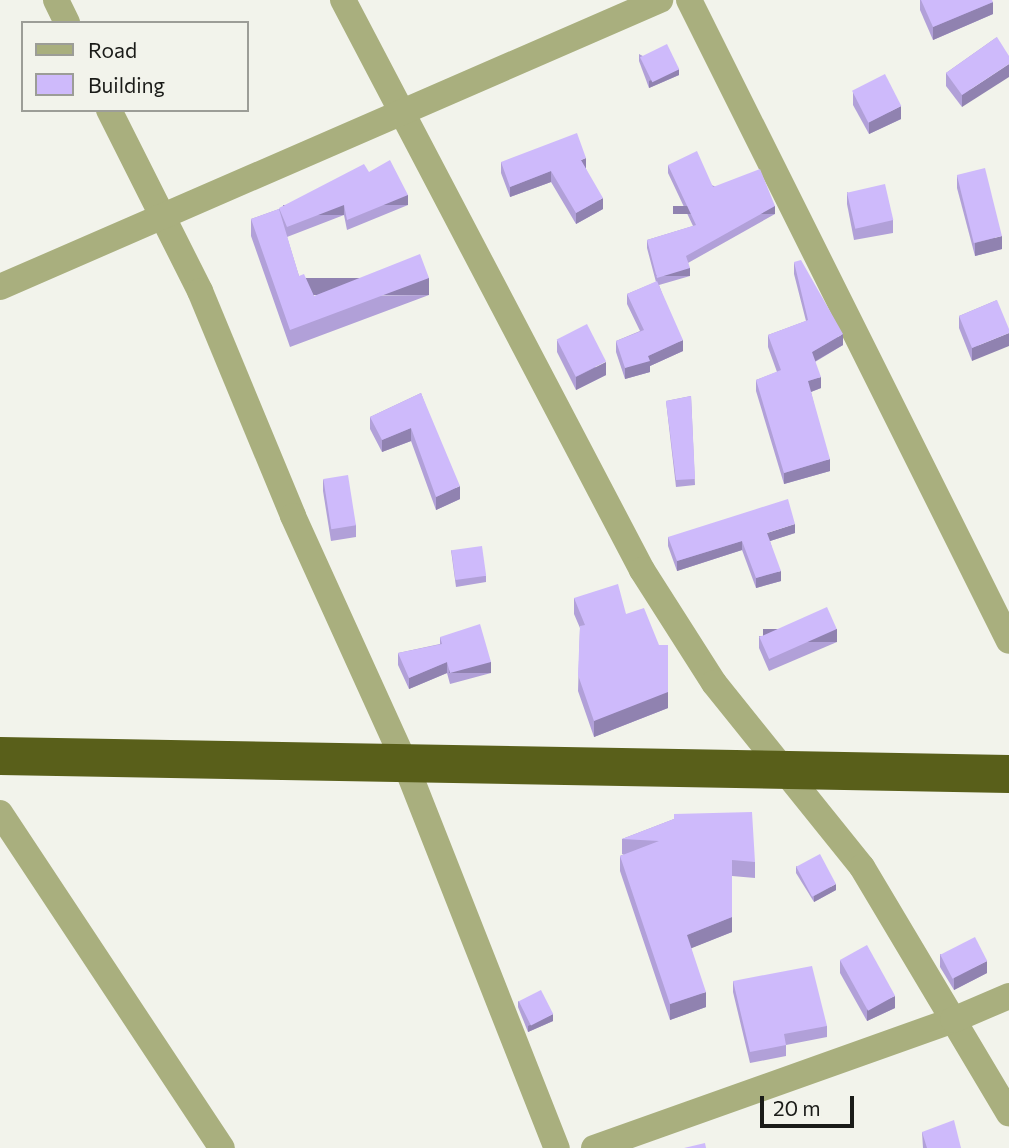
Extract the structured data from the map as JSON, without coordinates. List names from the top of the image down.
{
  "legend": ["Road", "Building"],
  "scale_bar": "20 m"
}
